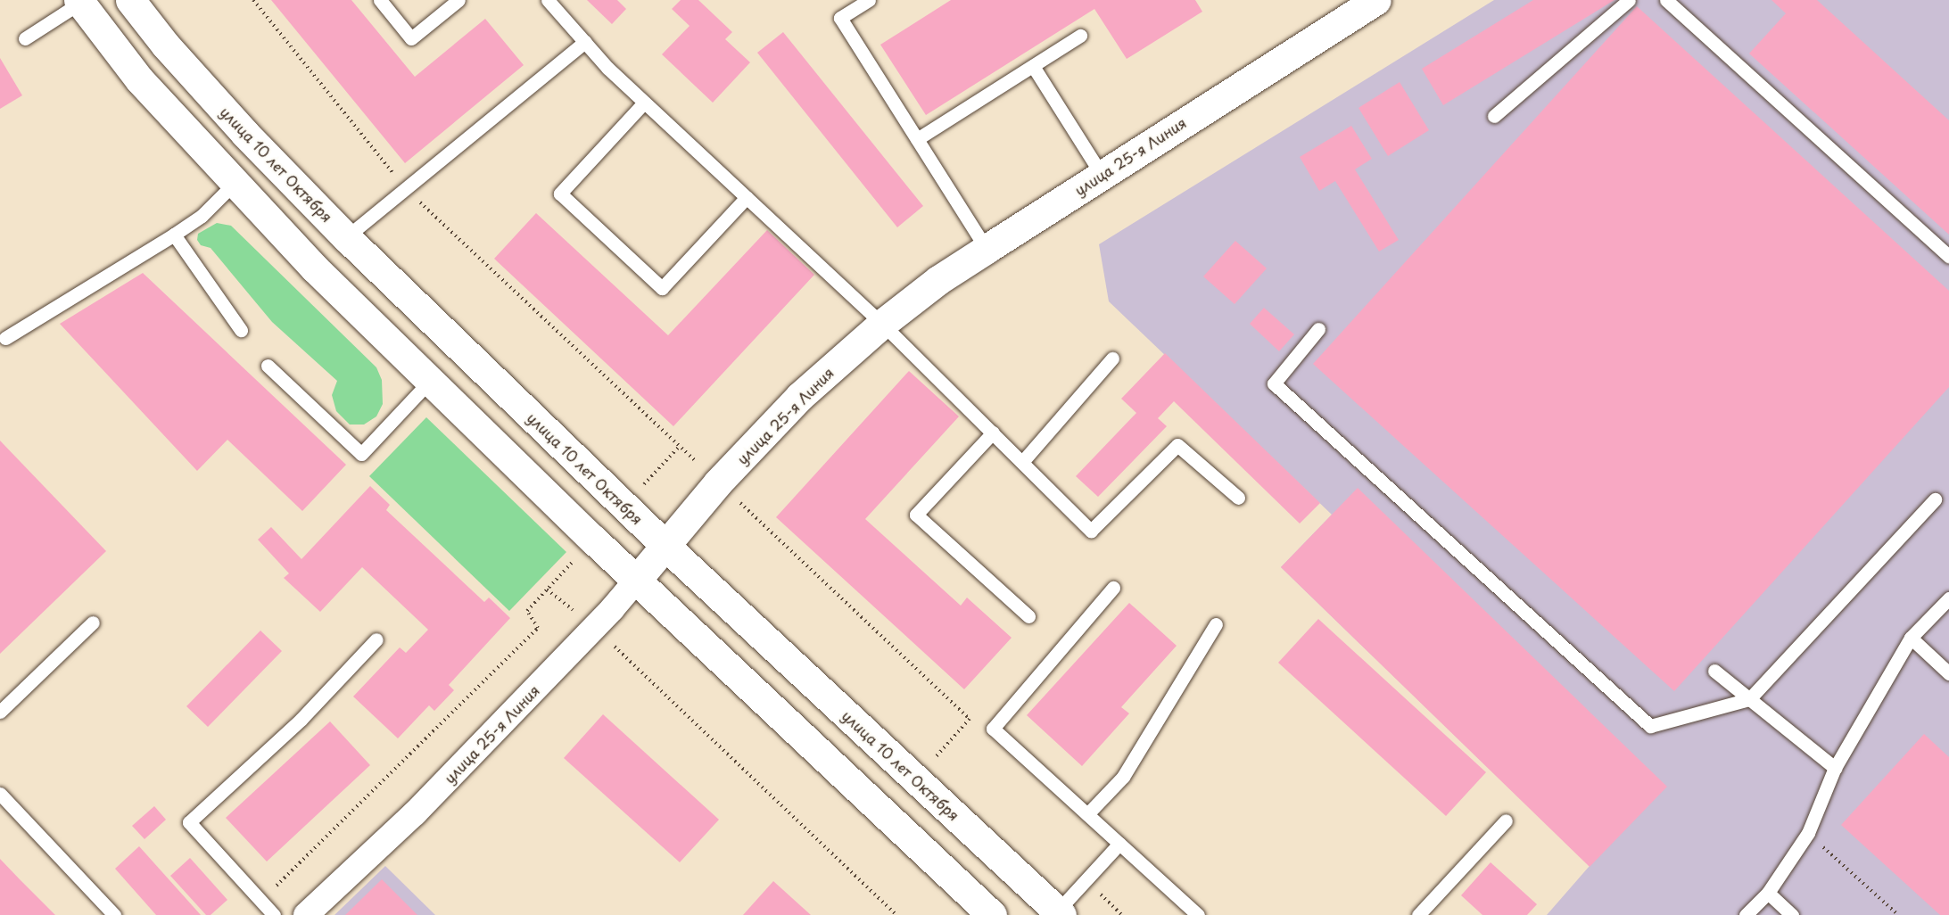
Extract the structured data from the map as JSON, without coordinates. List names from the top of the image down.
{
  "streets": {
    "main road": ["улица 25-я Линия", "улица 10 лет Октября"]
  },
  "crossings": [
    ["улица 25-я Линия", "улица 10 лет Октября"]
  ]
}
